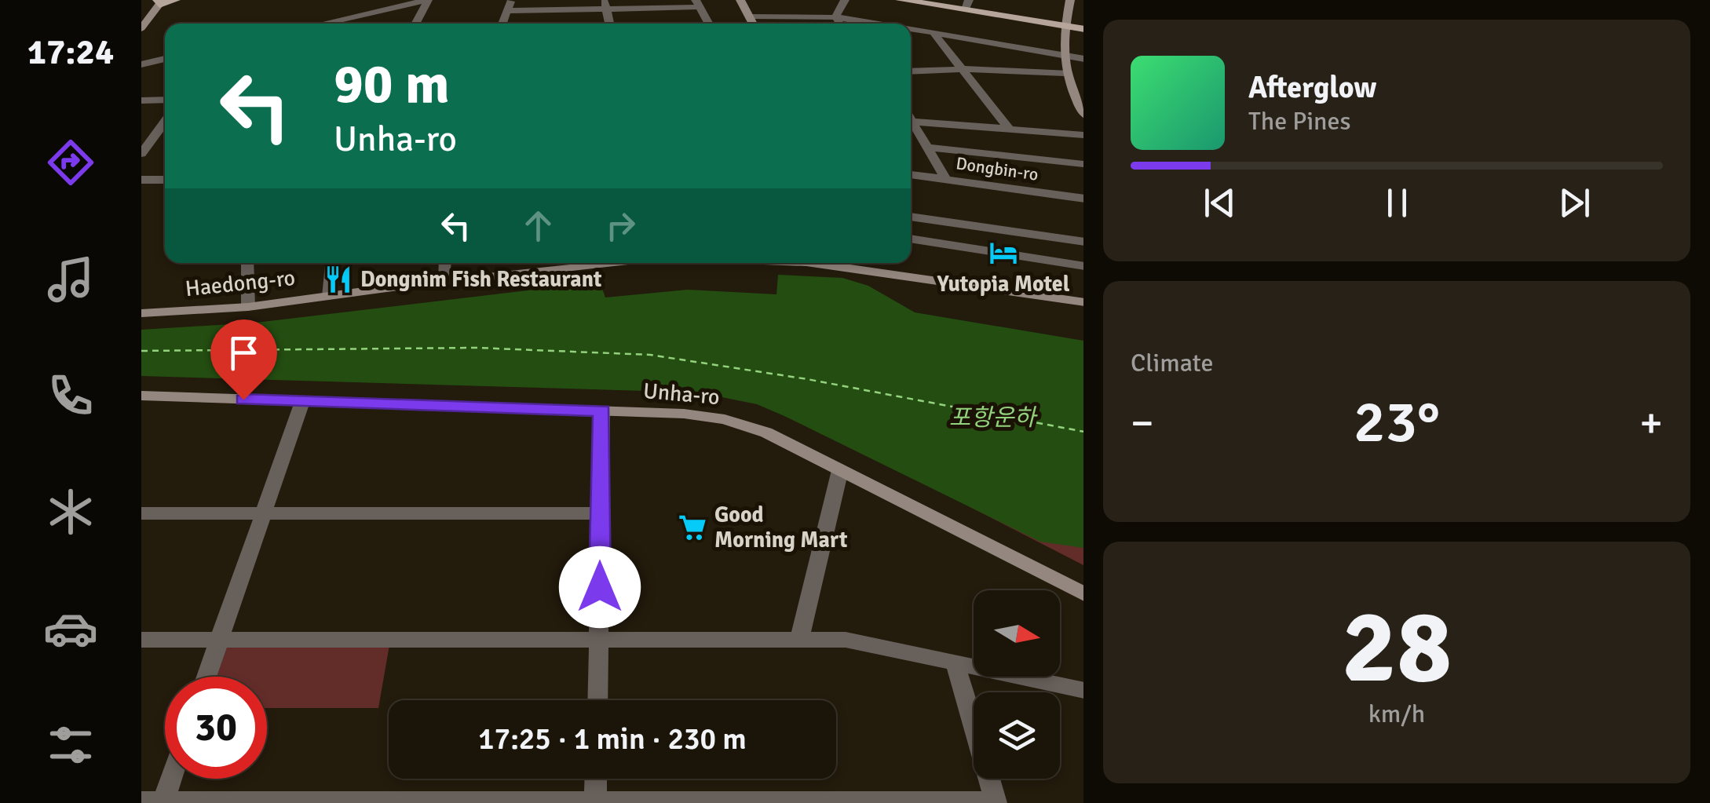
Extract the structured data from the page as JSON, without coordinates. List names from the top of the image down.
{
  "streets": {
    "street": ["Dongbin-ro", "Haedong-ro", "Unha-ro"]
  },
  "water": ["포항운하"],
  "places": {
    "hotel": ["Yutopia Motel"],
    "restaurant": ["Dongnim Fish Restaurant"],
    "supermarket": ["Good Morning Mart"]
  },
  "north": "right",
  "page": {
    "tabs": "17:24",
    "turn": ["90 m", "Unha-ro"],
    "song": ["Afterglow", "The Pines"],
    "tile": [
      "Climate",
      ["28", "km/h"]
    ],
    "heat": ["−", "23°", "+"],
    "limit": "30",
    "trip": "17:25 · 1 min · 230 m"
  }
}
